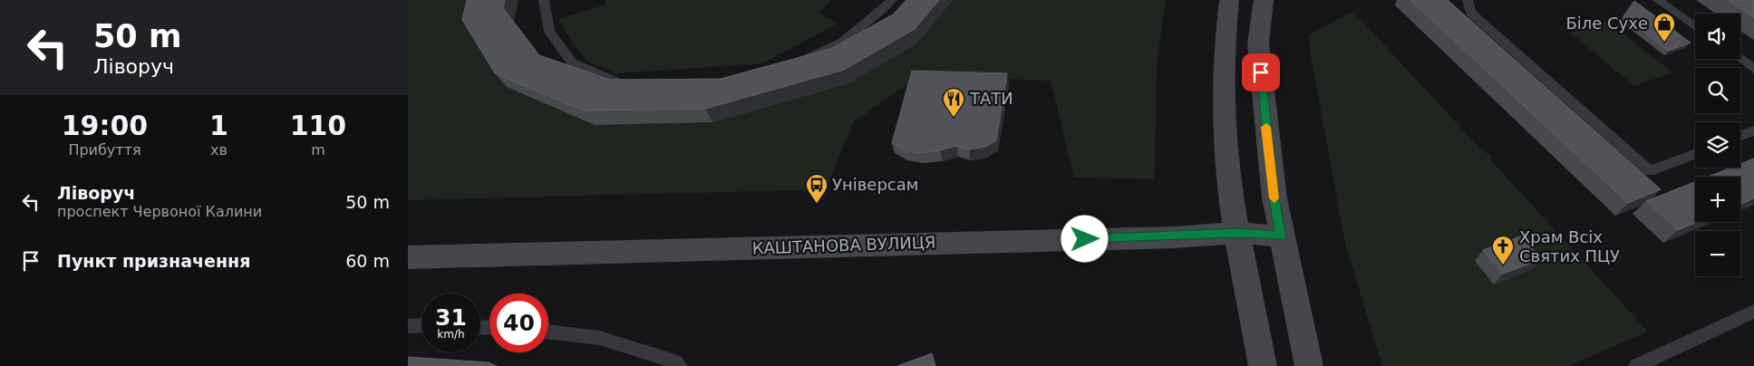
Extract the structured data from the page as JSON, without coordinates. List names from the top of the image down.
{
  "streets": {
    "main road": ["КАШТАНОВА ВУЛИЦЯ"]
  },
  "places": {
    "shop": ["Біле Сухе"],
    "restaurant": ["ТАТИ"],
    "bus stop": ["Універсам"],
    "church": ["Храм Всіх Святих ПЦУ"]
  },
  "page": {
    "turn": ["50 m", "Ліворуч"],
    "map_buttons": ["+", "−"],
    "eta": [
      "19:00",
      "Прибуття",
      "1",
      "хв",
      "110",
      "m"
    ],
    "list": [
      {
        "name": "Ліворуч",
        "note": "проспект Червоної Калини",
        "value": "50 m"
      },
      {
        "name": "Пункт призначення",
        "value": "60 m"
      }
    ],
    "speed": "31 km/h",
    "limit": "40"
  }
}
